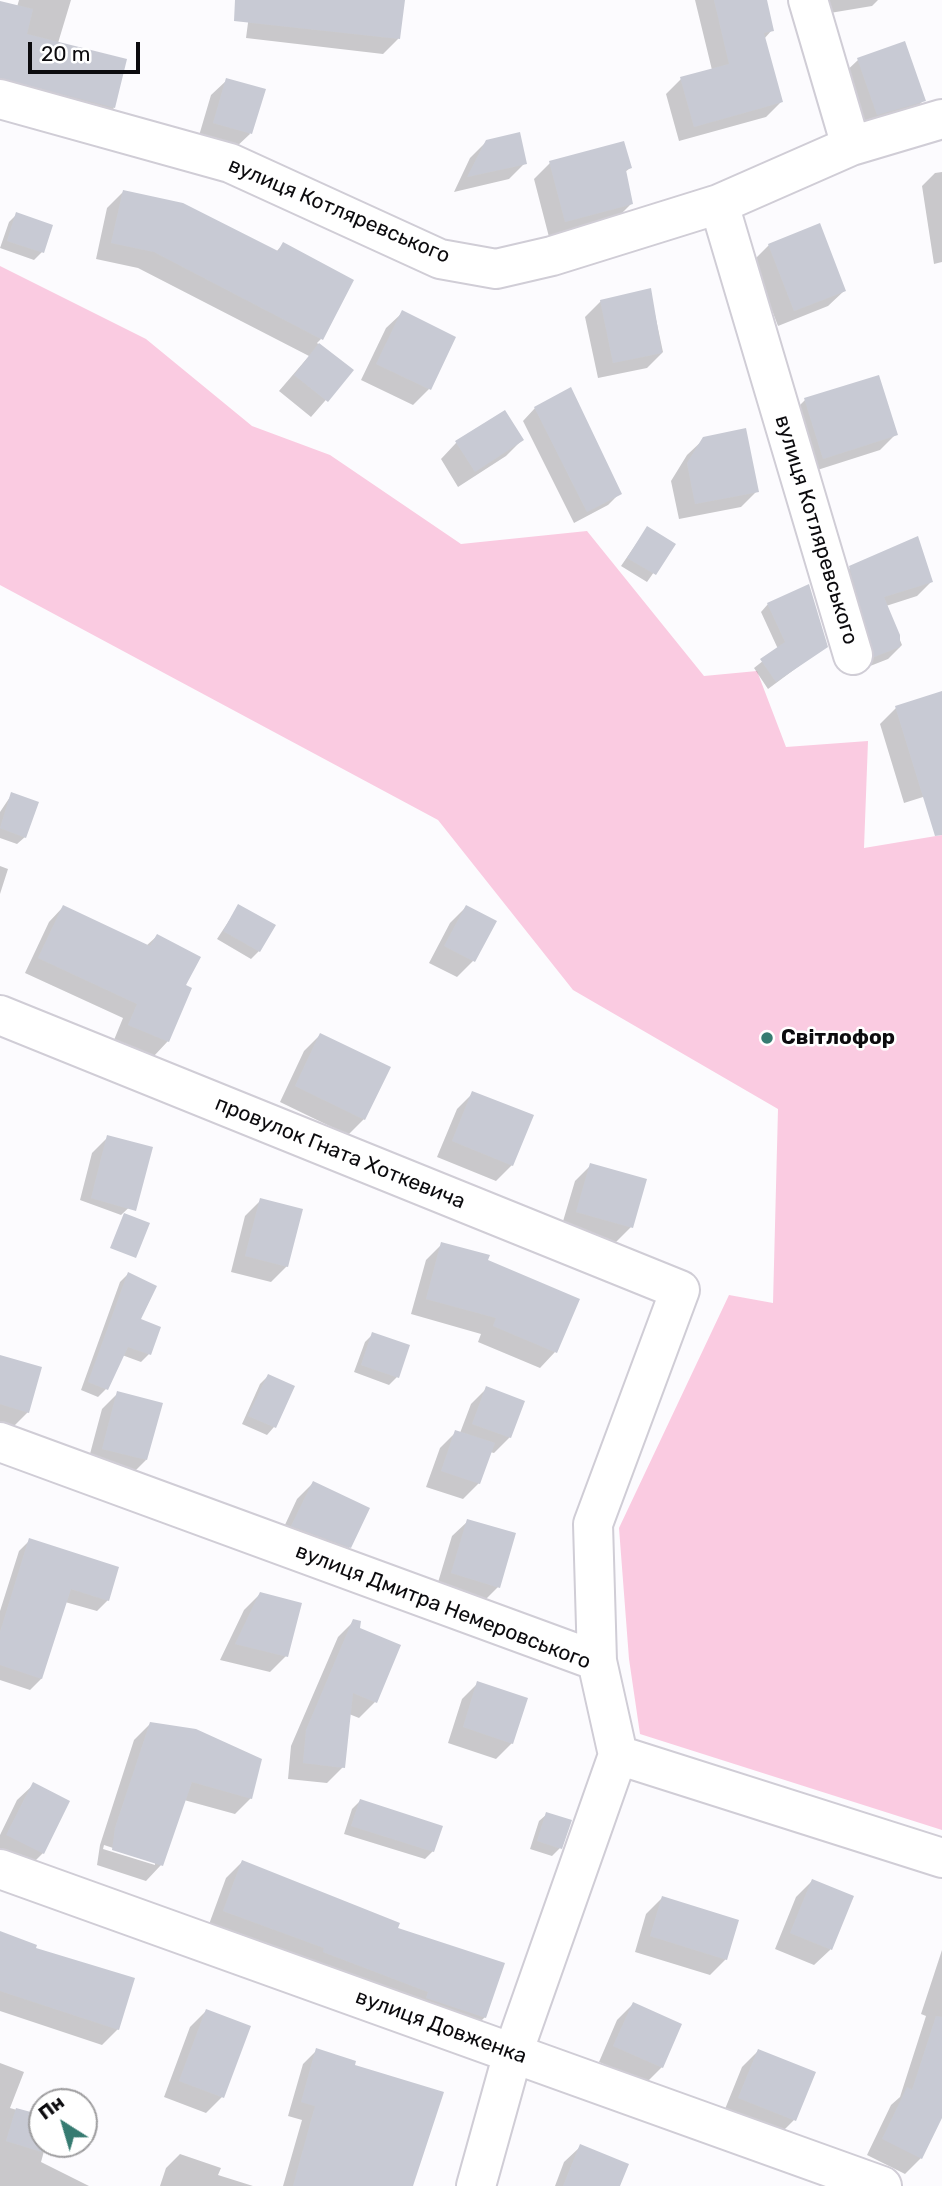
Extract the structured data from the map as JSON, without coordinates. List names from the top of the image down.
{
  "streets": {
    "street": [
      "вулиця Котляревського",
      "провулок Гната Хоткевича",
      "вулиця Дмитра Немеровського",
      "вулиця Довженка"
    ]
  },
  "crossings": [
    ["провулок Гната Хоткевича", "вулиця Дмитра Немеровського"]
  ],
  "places": ["Світлофор"],
  "scale_bar": "20 m",
  "north": "top left"
}
